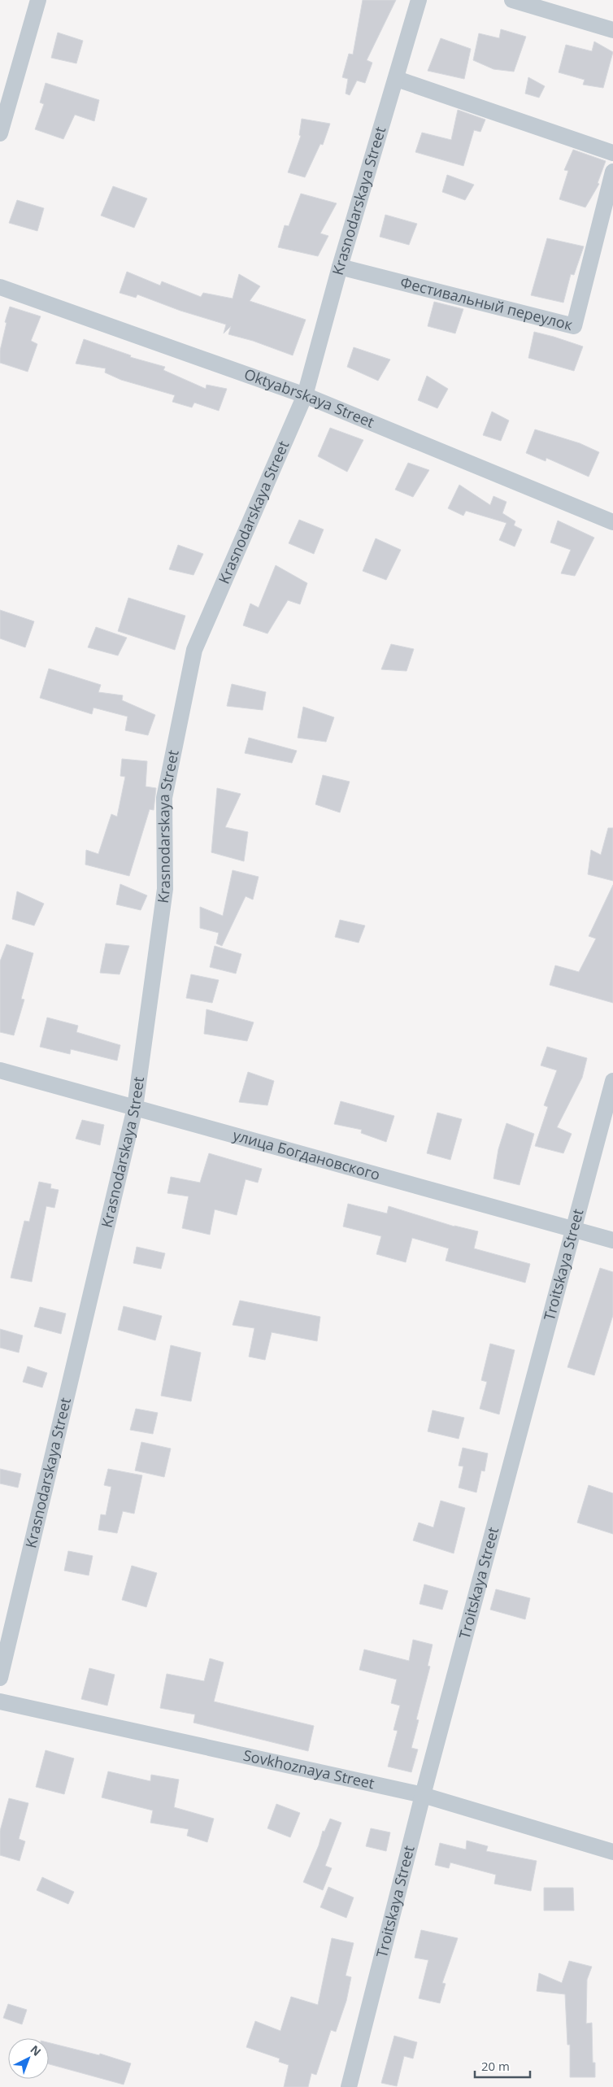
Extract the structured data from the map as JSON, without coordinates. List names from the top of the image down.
{
  "streets": {
    "street": [
      "Krasnodarskaya Street",
      "Фестивальный переулок",
      "Oktyabrskaya Street",
      "улица Богдановского",
      "Troitskaya Street",
      "Sovkhoznaya Street"
    ]
  },
  "crossings": [
    ["Krasnodarskaya Street", "Фестивальный переулок"],
    ["Krasnodarskaya Street", "Oktyabrskaya Street"],
    ["Krasnodarskaya Street", "улица Богдановского"],
    ["улица Богдановского", "Troitskaya Street"],
    ["Troitskaya Street", "Sovkhoznaya Street"]
  ],
  "scale_bar": "20 m",
  "north": "top right"
}
